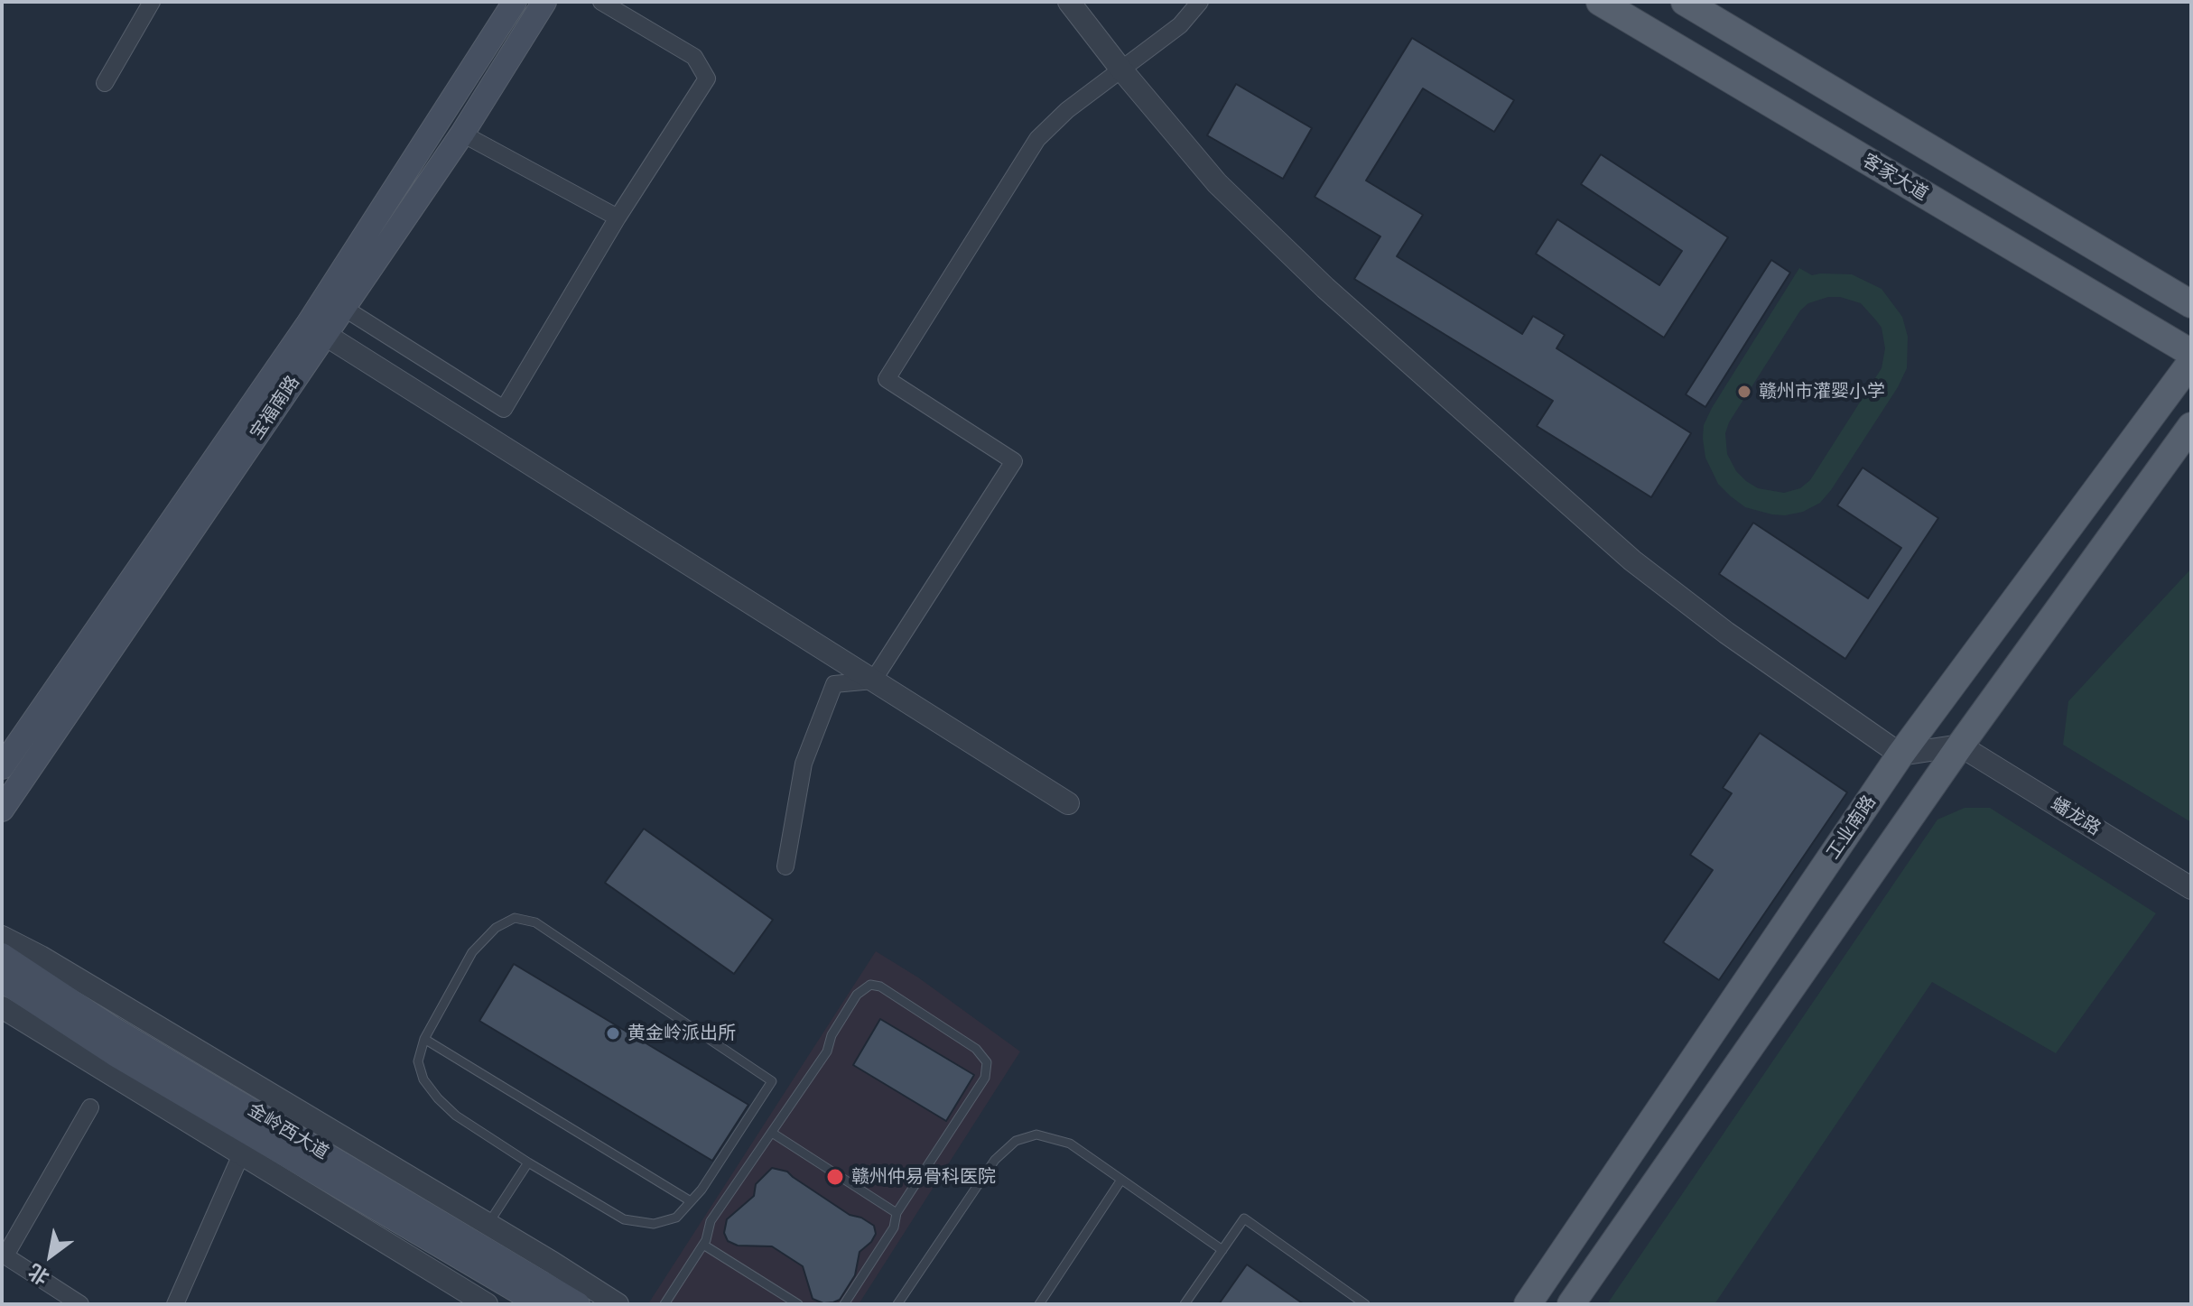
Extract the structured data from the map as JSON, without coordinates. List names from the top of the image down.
{
  "streets": {
    "main road": [
      "客家大道",
      "宝福南路",
      "工业南路",
      "金岭西大道"
    ],
    "street": ["蟠龙路"]
  },
  "places": ["赣州市灌婴小学", "黄金岭派出所", "赣州仲易骨科医院"],
  "north": "bottom left"
}
